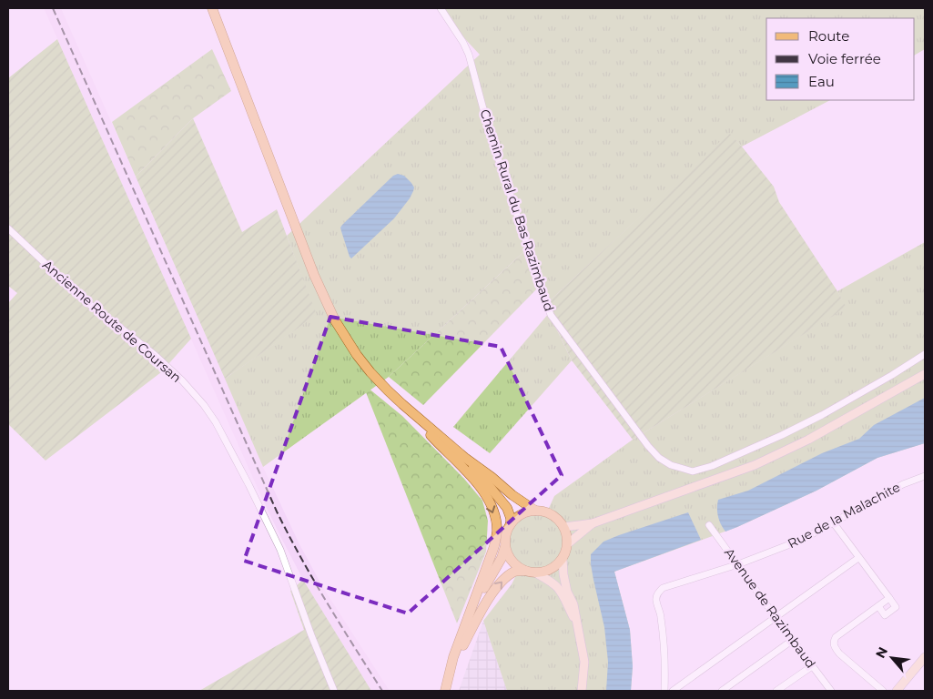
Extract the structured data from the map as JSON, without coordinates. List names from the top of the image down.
{
  "streets": {
    "street": [
      "Chemin Rural du Bas Razimbaud",
      "Ancienne Route de Coursan",
      "Rue de la Malachite",
      "Avenue de Razimbaud"
    ]
  },
  "crossings": [
    ["Rue de la Malachite", "Avenue de Razimbaud"]
  ],
  "legend": ["Route", "Voie ferrée", "Eau"],
  "north": "top left"
}
